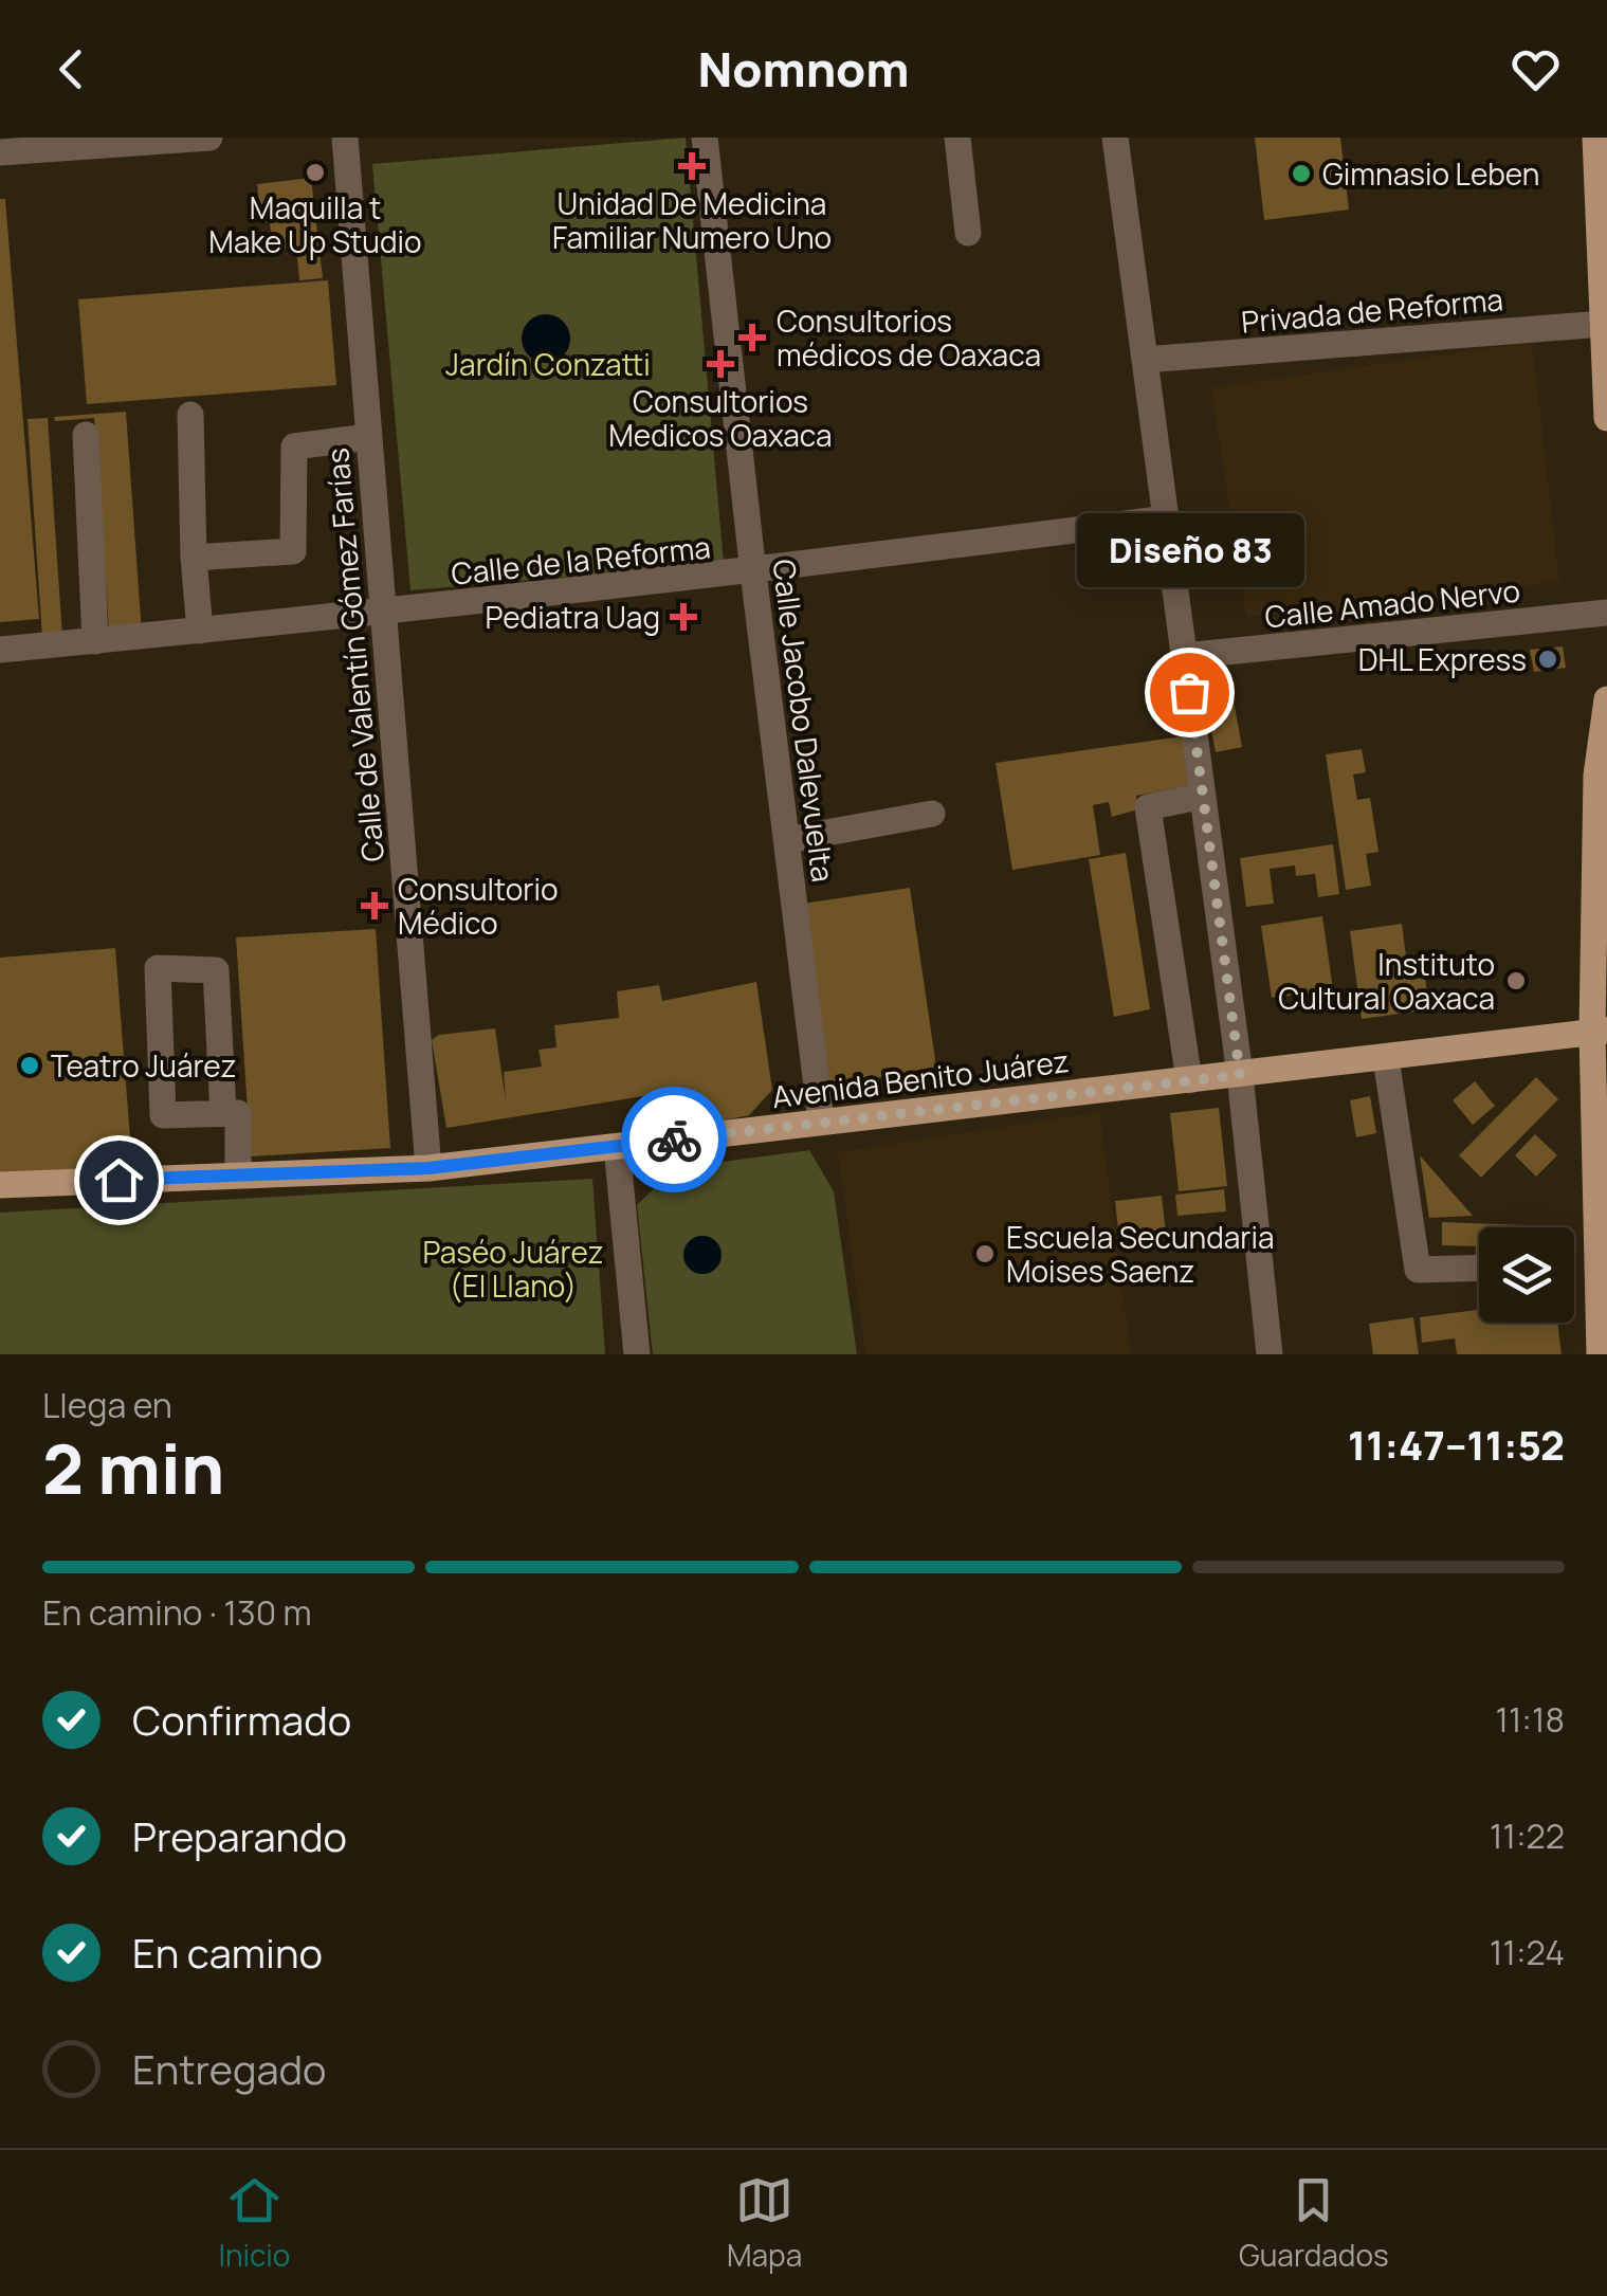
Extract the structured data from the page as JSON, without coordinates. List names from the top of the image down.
{
  "streets": {
    "main road": ["Avenida Benito Juárez"],
    "street": [
      "Privada de Reforma",
      "Calle de la Reforma",
      "Calle Amado Nervo",
      "Calle de Valentín Gómez Farías",
      "Calle Jacobo Dalevuelta"
    ]
  },
  "crossings": [
    ["Calle de la Reforma", "Calle de Valentín Gómez Farías"],
    ["Calle de la Reforma", "Calle Jacobo Dalevuelta"],
    ["Calle de Valentín Gómez Farías", "Avenida Benito Juárez"],
    ["Calle Jacobo Dalevuelta", "Avenida Benito Juárez"]
  ],
  "parks": ["Jardín Conzatti", "Paséo Juárez (El Llano)"],
  "places": {
    "health": [
      "Unidad De Medicina Familiar Numero Uno",
      "Consultorios médicos de Oaxaca",
      "Consultorios Medicos Oaxaca",
      "Pediatra Uag",
      "Consultorio Médico"
    ],
    "other": [
      "Maquilla t Make Up Studio",
      "Gimnasio Leben",
      "DHL Express",
      "Diseño 83",
      "Instituto Cultural Oaxaca",
      "Teatro Juárez",
      "Escuela Secundaria Moises Saenz"
    ]
  },
  "page": {
    "header": "Nomnom",
    "bubble": "Diseño 83",
    "heading": ["2 min", "Llega en", "11:47–11:52"],
    "bar": "En camino · 130 m",
    "list": [
      ["Confirmado", "11:18"],
      ["Preparando", "11:22"],
      ["En camino", "11:24"],
      "Entregado"
    ],
    "tabs": ["Inicio", "Mapa", "Guardados"]
  }
}
